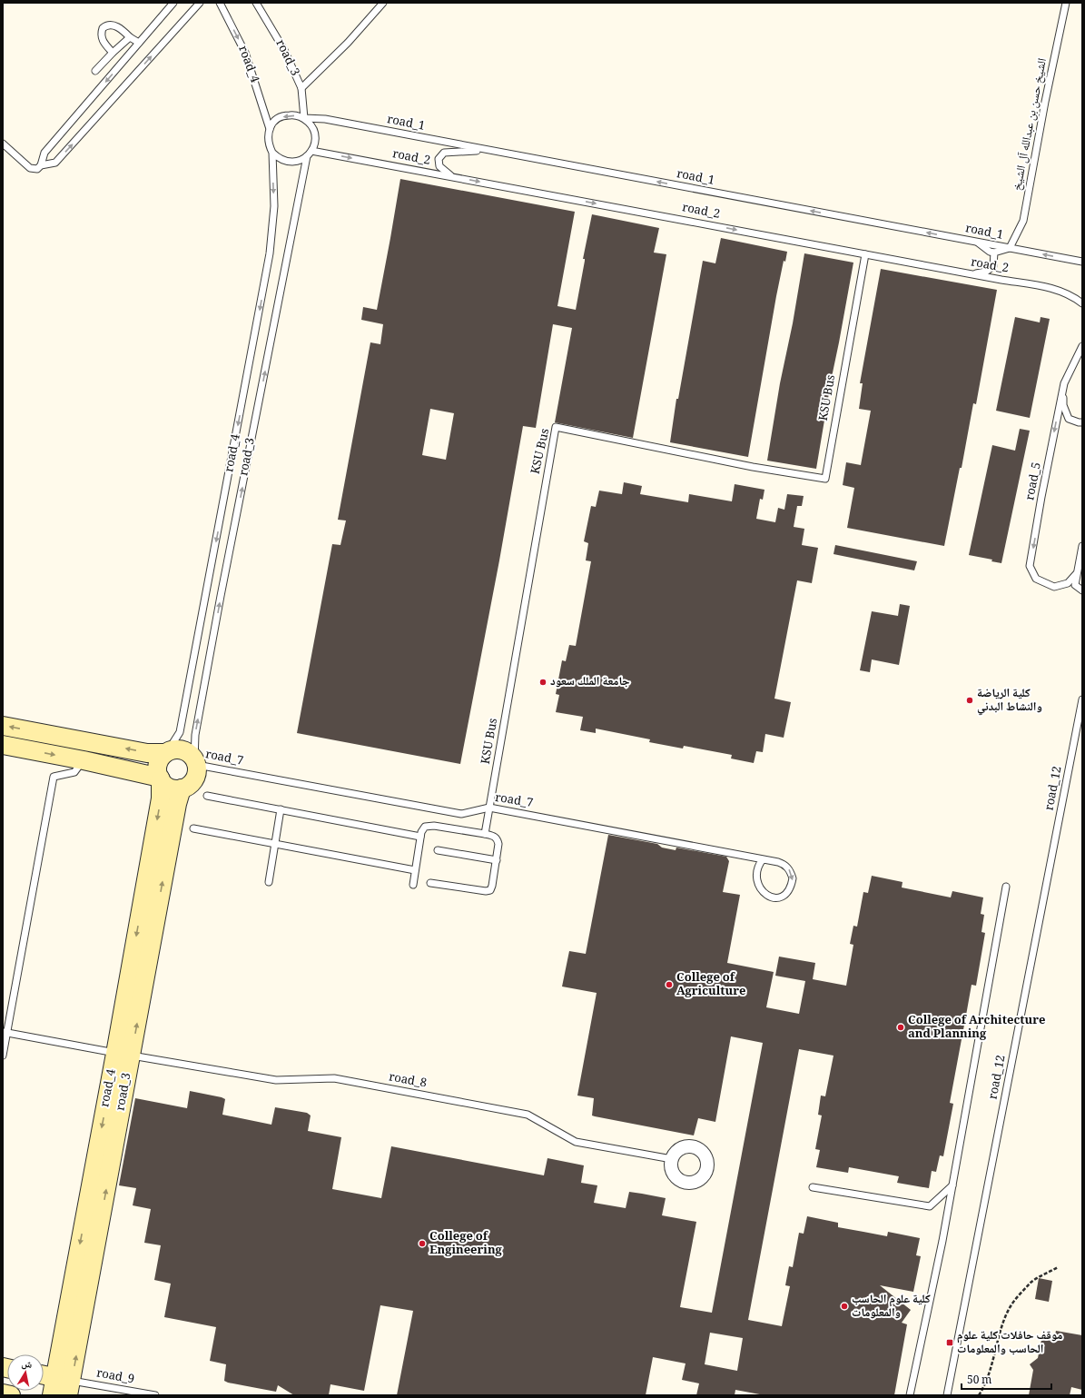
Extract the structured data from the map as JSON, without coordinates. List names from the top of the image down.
{
  "streets": {
    "street": ["road_4"],
    "lane": [
      "road_3",
      "road_1",
      "الشيخ حسن بن عبدالله آل الشيخ",
      "road_2",
      "KSU Bus",
      "road_5",
      "road_7",
      "road_12",
      "road_8",
      "road_9"
    ]
  },
  "crossings": [
    ["road_3", "road_4"],
    ["road_3", "road_1"],
    ["road_3", "road_2"],
    ["road_3", "road_7"],
    ["road_4", "road_1"],
    ["road_4", "road_2"],
    ["road_4", "road_7"],
    ["road_4", "road_8"],
    ["road_4", "road_9"],
    ["road_1", "الشيخ حسن بن عبدالله آل الشيخ"],
    ["road_1", "road_2"],
    ["road_2", "KSU Bus"],
    ["KSU Bus", "road_7"]
  ],
  "one_way": ["road_3", "road_1", "road_2"],
  "places": {
    "other": [
      "جامعة الملك سعود",
      "كلية الرياضة والنشاط البدني",
      "College of Agriculture",
      "College of Architecture and Planning",
      "College of Engineering",
      "كلية علوم الحاسب والمعلومات"
    ],
    "transit": ["موقف حافلات كلية علوم الحاسب والمعلومات"]
  },
  "scale_bar": "50 m",
  "north": "top"
}
